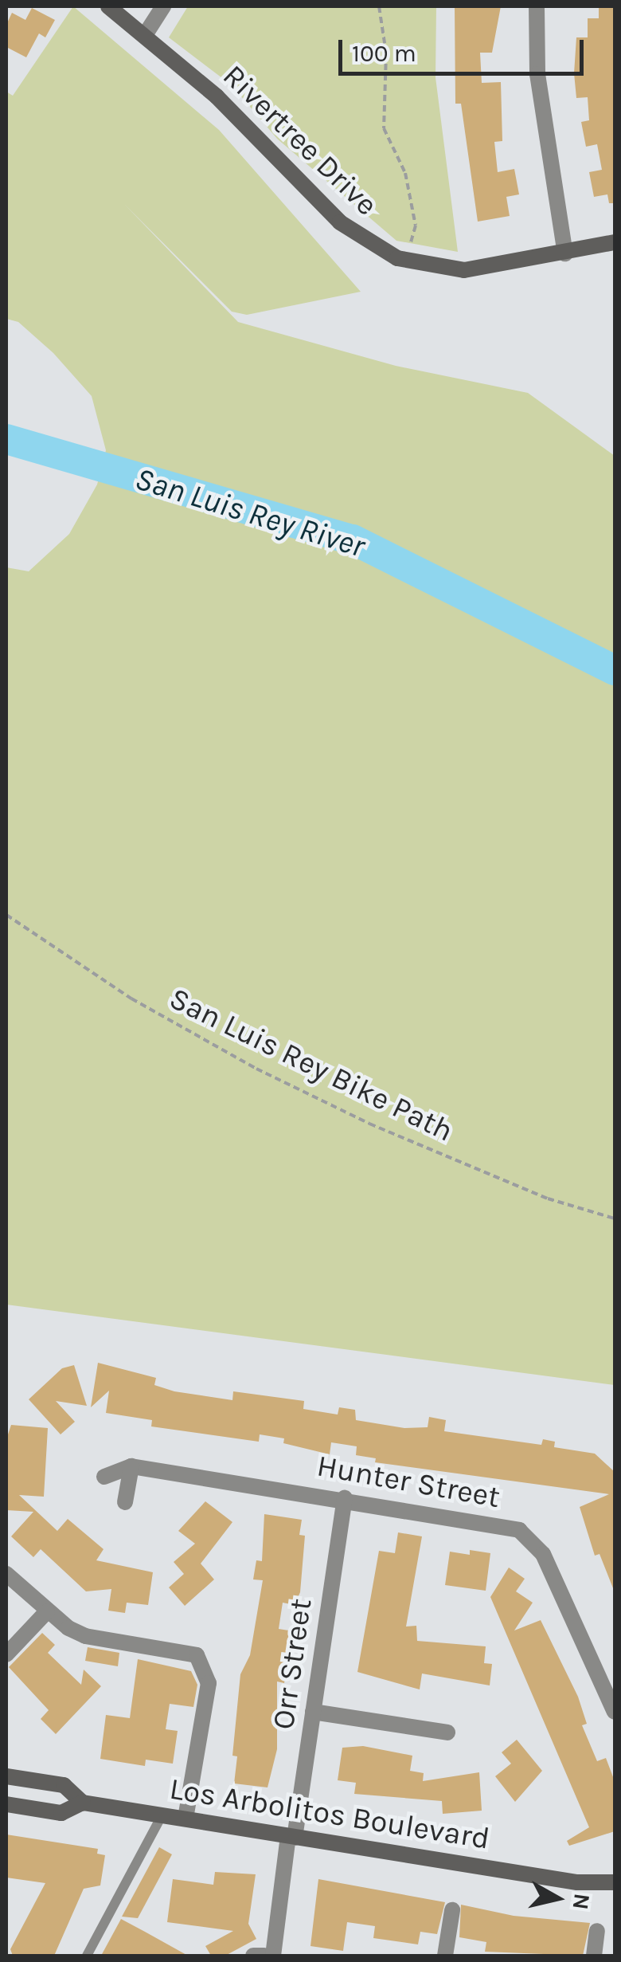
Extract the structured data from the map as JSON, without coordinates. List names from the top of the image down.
{
  "streets": {
    "street": [
      "Rivertree Drive",
      "Hunter Street",
      "Orr Street",
      "Los Arbolitos Boulevard"
    ],
    "path": ["San Luis Rey Bike Path"]
  },
  "crossings": [
    ["Hunter Street", "Orr Street"],
    ["Orr Street", "Los Arbolitos Boulevard"]
  ],
  "water": ["San Luis Rey River"],
  "scale_bar": "100 m",
  "north": "right"
}
